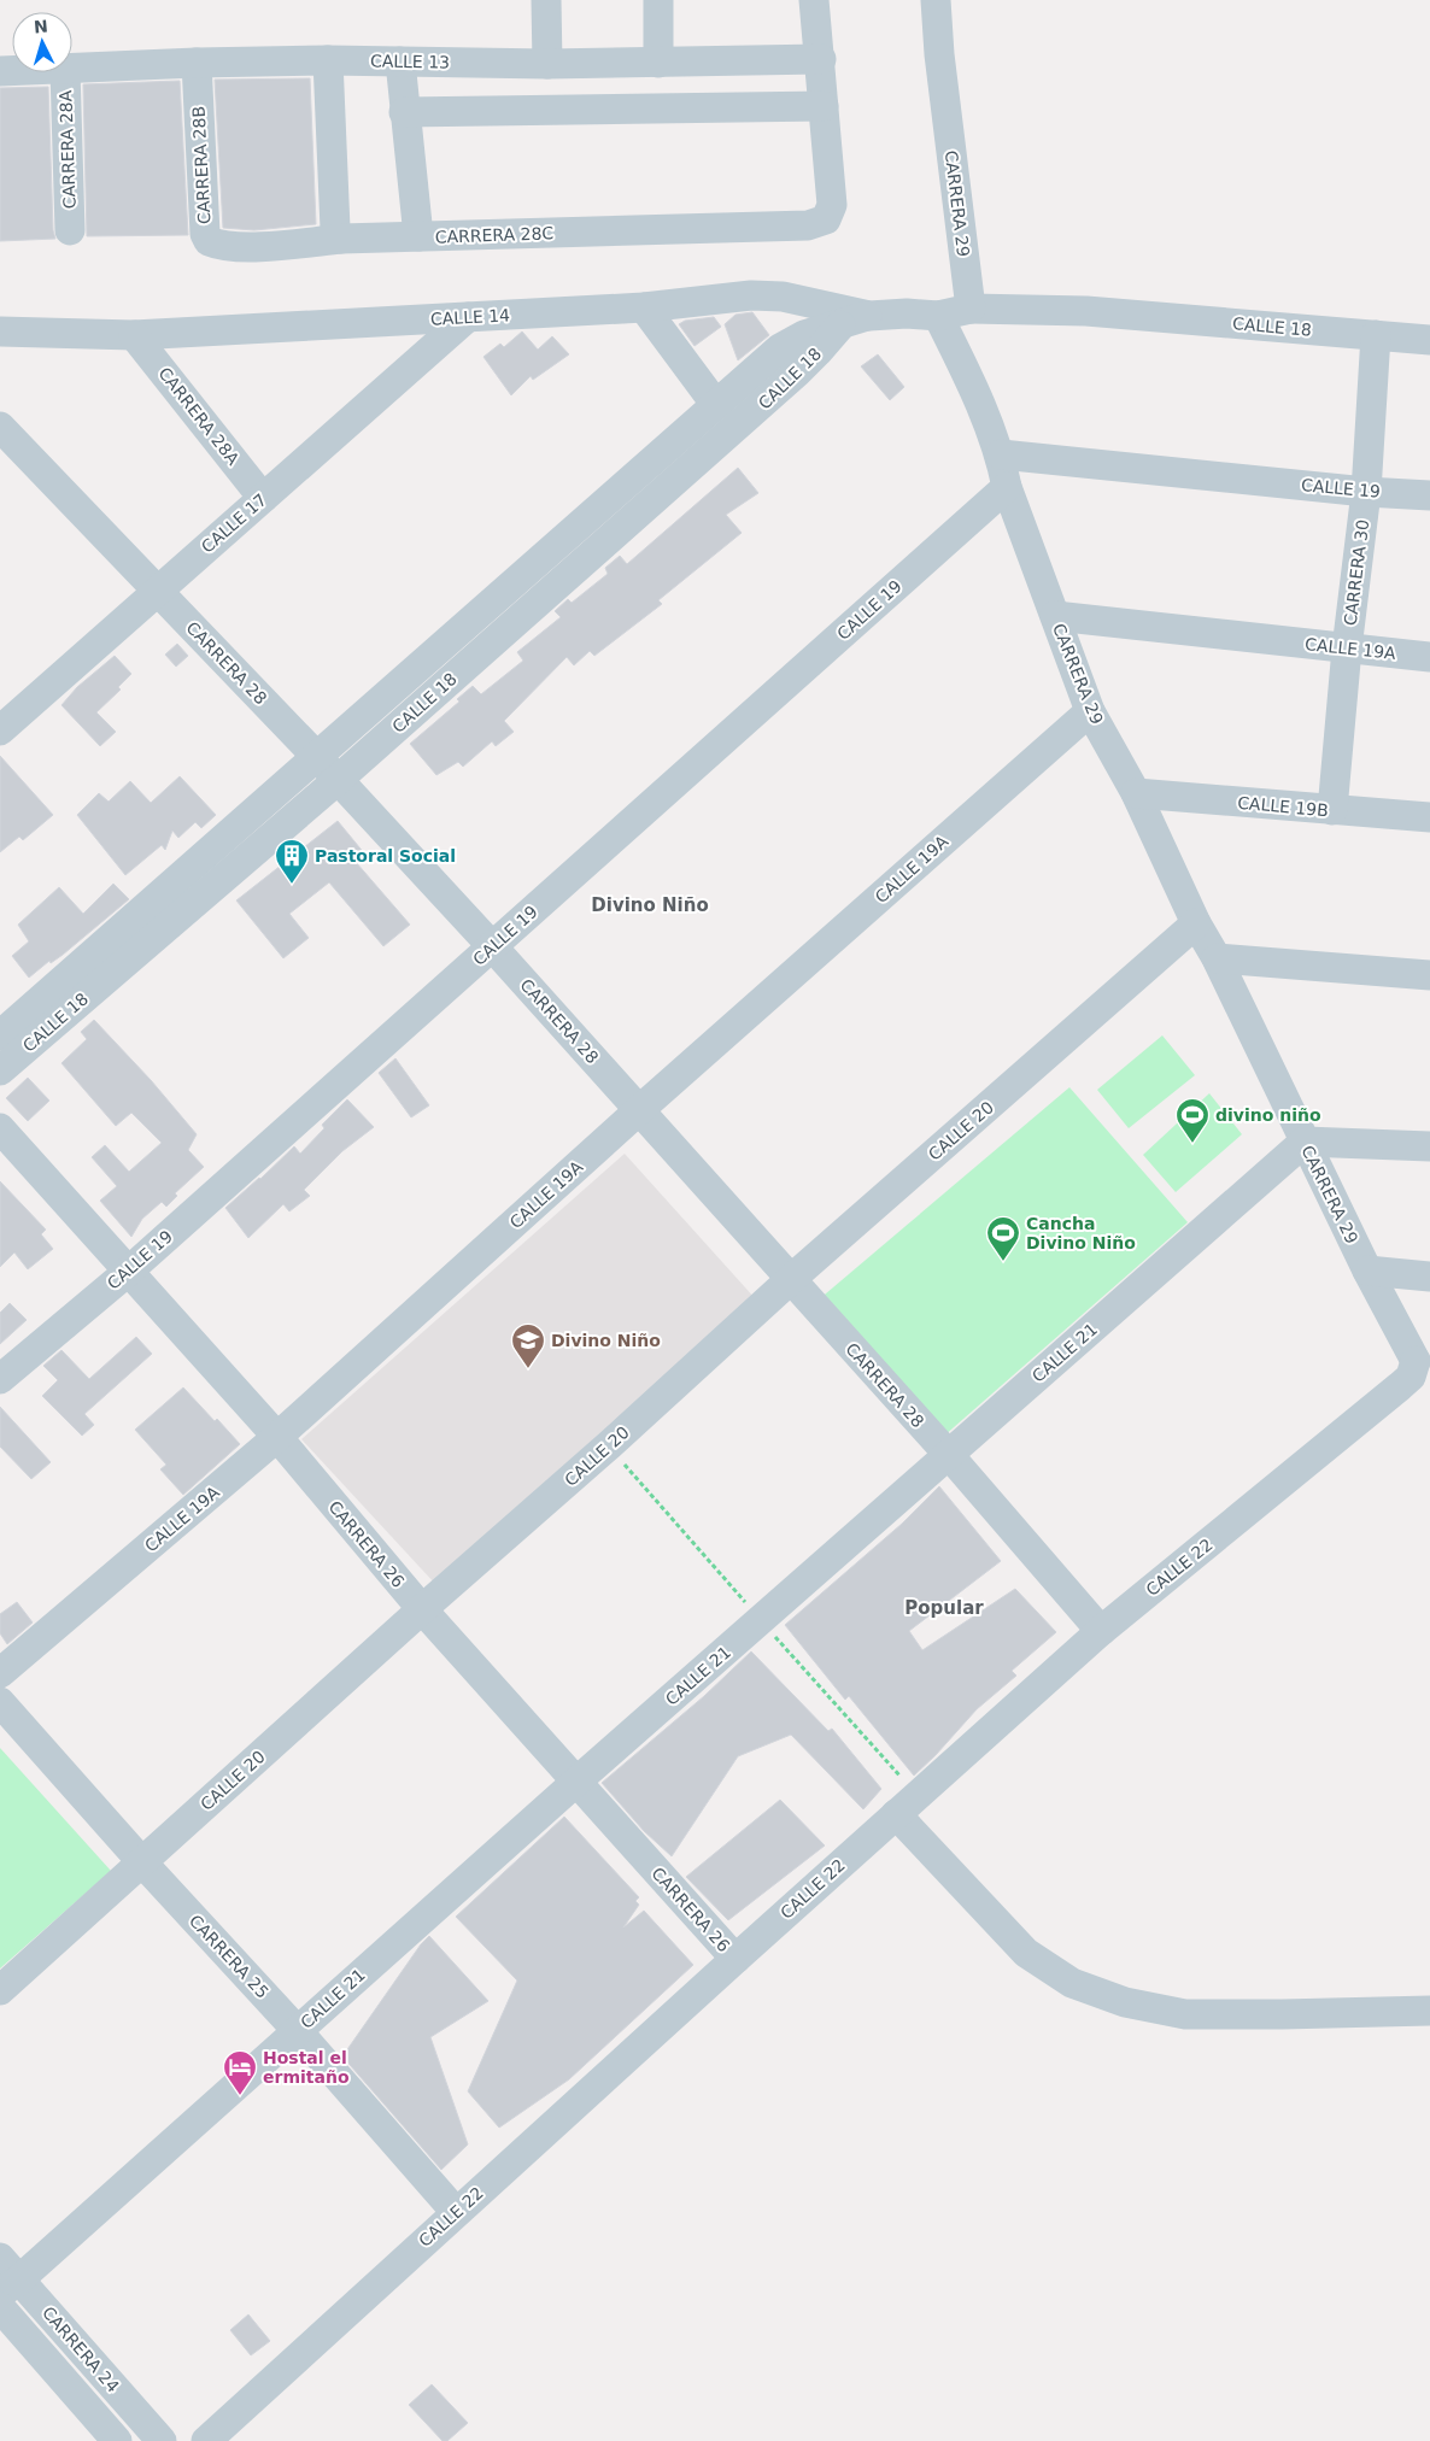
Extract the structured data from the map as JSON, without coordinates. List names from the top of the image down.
{
  "streets": {
    "street": [
      "CALLE 13",
      "CARRERA 28A",
      "CARRERA 28B",
      "CARRERA 29",
      "CARRERA 28C",
      "CALLE 14",
      "CALLE 18",
      "CALLE 19",
      "CALLE 17",
      "CARRERA 30",
      "CALLE 19A",
      "CARRERA 28",
      "CALLE 19B",
      "CALLE 20",
      "CALLE 21",
      "CARRERA 26",
      "CALLE 22",
      "CARRERA 25",
      "CARRERA 24"
    ]
  },
  "crossings": [
    ["CALLE 13", "CARRERA 28B"],
    ["CARRERA 28A", "CALLE 14"],
    ["CARRERA 28A", "CALLE 17"],
    ["CARRERA 28B", "CARRERA 28C"],
    ["CARRERA 29", "CALLE 14"],
    ["CARRERA 29", "CALLE 18"],
    ["CARRERA 29", "CALLE 19"],
    ["CARRERA 29", "CALLE 19A"],
    ["CARRERA 29", "CALLE 19B"],
    ["CARRERA 29", "CALLE 20"],
    ["CARRERA 29", "CALLE 21"],
    ["CARRERA 29", "CALLE 22"],
    ["CALLE 14", "CALLE 18"],
    ["CALLE 14", "CALLE 17"],
    ["CALLE 18", "CARRERA 30"],
    ["CALLE 18", "CARRERA 28"],
    ["CALLE 19", "CARRERA 30"],
    ["CALLE 19", "CARRERA 28"],
    ["CALLE 19", "CARRERA 26"],
    ["CALLE 17", "CARRERA 28"],
    ["CARRERA 30", "CALLE 19A"],
    ["CARRERA 30", "CALLE 19B"],
    ["CALLE 19A", "CARRERA 28"],
    ["CALLE 19A", "CARRERA 26"],
    ["CARRERA 28", "CALLE 20"],
    ["CARRERA 28", "CALLE 21"],
    ["CARRERA 28", "CALLE 22"],
    ["CALLE 20", "CARRERA 26"],
    ["CALLE 20", "CARRERA 25"],
    ["CALLE 21", "CARRERA 26"],
    ["CALLE 21", "CARRERA 25"],
    ["CALLE 21", "CARRERA 24"],
    ["CARRERA 26", "CALLE 22"],
    ["CALLE 22", "CARRERA 25"]
  ],
  "districts": ["Divino Niño", "Popular"],
  "places": {
    "building": ["Pastoral Social"],
    "sports": ["divino niño", "Cancha Divino Niño"],
    "school or university": ["Divino Niño"],
    "hotel": ["Hostal el ermitaño"]
  },
  "north": "top"
}
